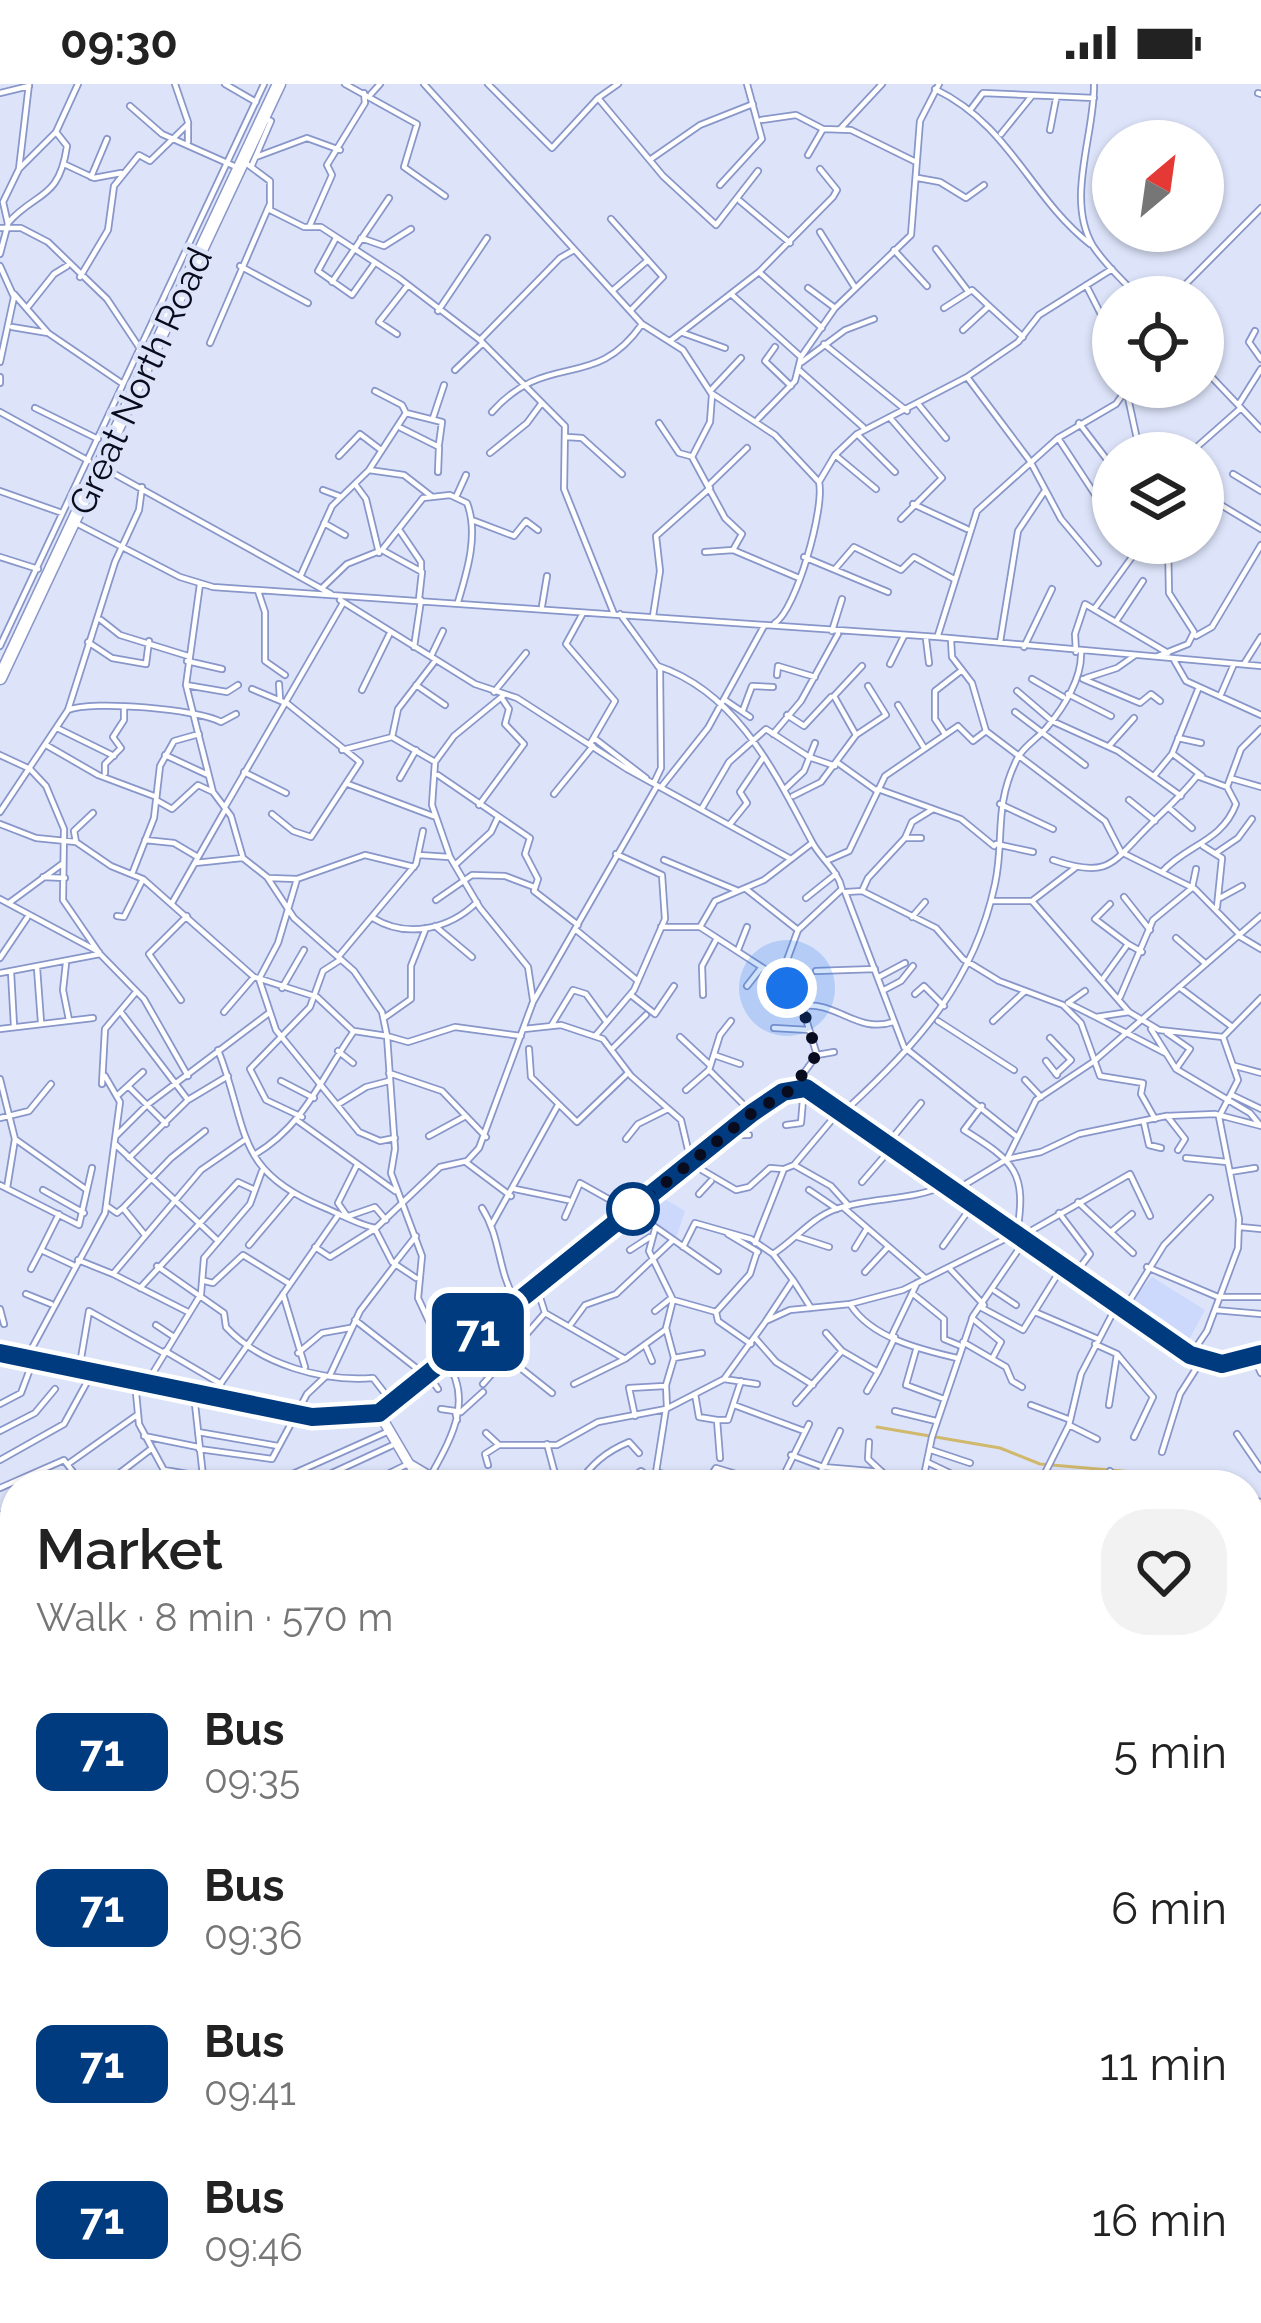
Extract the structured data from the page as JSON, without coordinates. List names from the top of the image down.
{
  "streets": {
    "main road": ["Great North Road"]
  },
  "lines": ["bus line 71"],
  "north": "top right",
  "page": {
    "status": "09:30",
    "on_map": "71",
    "heading": ["Market", "Walk · 8 min · 570 m"],
    "list": [
      {
        "mark": "71",
        "name": "Bus",
        "note": "09:35",
        "value": "5 min"
      },
      {
        "mark": "71",
        "name": "Bus",
        "note": "09:36",
        "value": "6 min"
      },
      {
        "mark": "71",
        "name": "Bus",
        "note": "09:41",
        "value": "11 min"
      },
      {
        "mark": "71",
        "name": "Bus",
        "note": "09:46",
        "value": "16 min"
      }
    ]
  }
}
